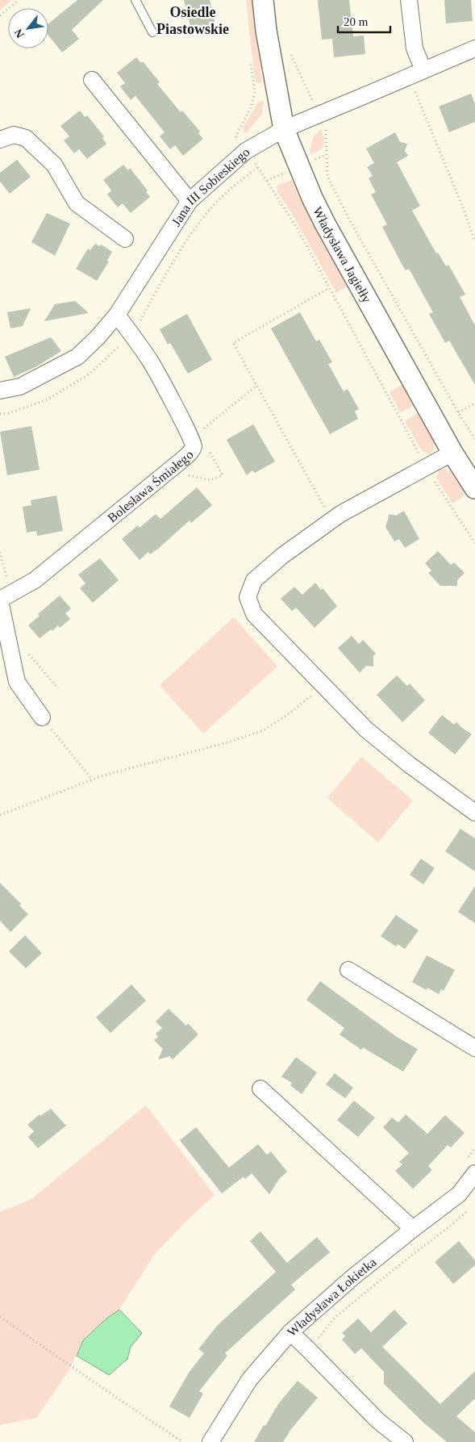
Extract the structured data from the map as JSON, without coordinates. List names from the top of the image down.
{
  "streets": {
    "street": [
      "Jana III Sobieskiego",
      "Władysława Jagiełły",
      "Bolesława Śmiałego",
      "Władysława Łokietka"
    ]
  },
  "crossings": [
    ["Jana III Sobieskiego", "Władysława Jagiełły"],
    ["Jana III Sobieskiego", "Bolesława Śmiałego"]
  ],
  "districts": ["Osiedle Piastowskie"],
  "scale_bar": "20 m",
  "north": "bottom left"
}
